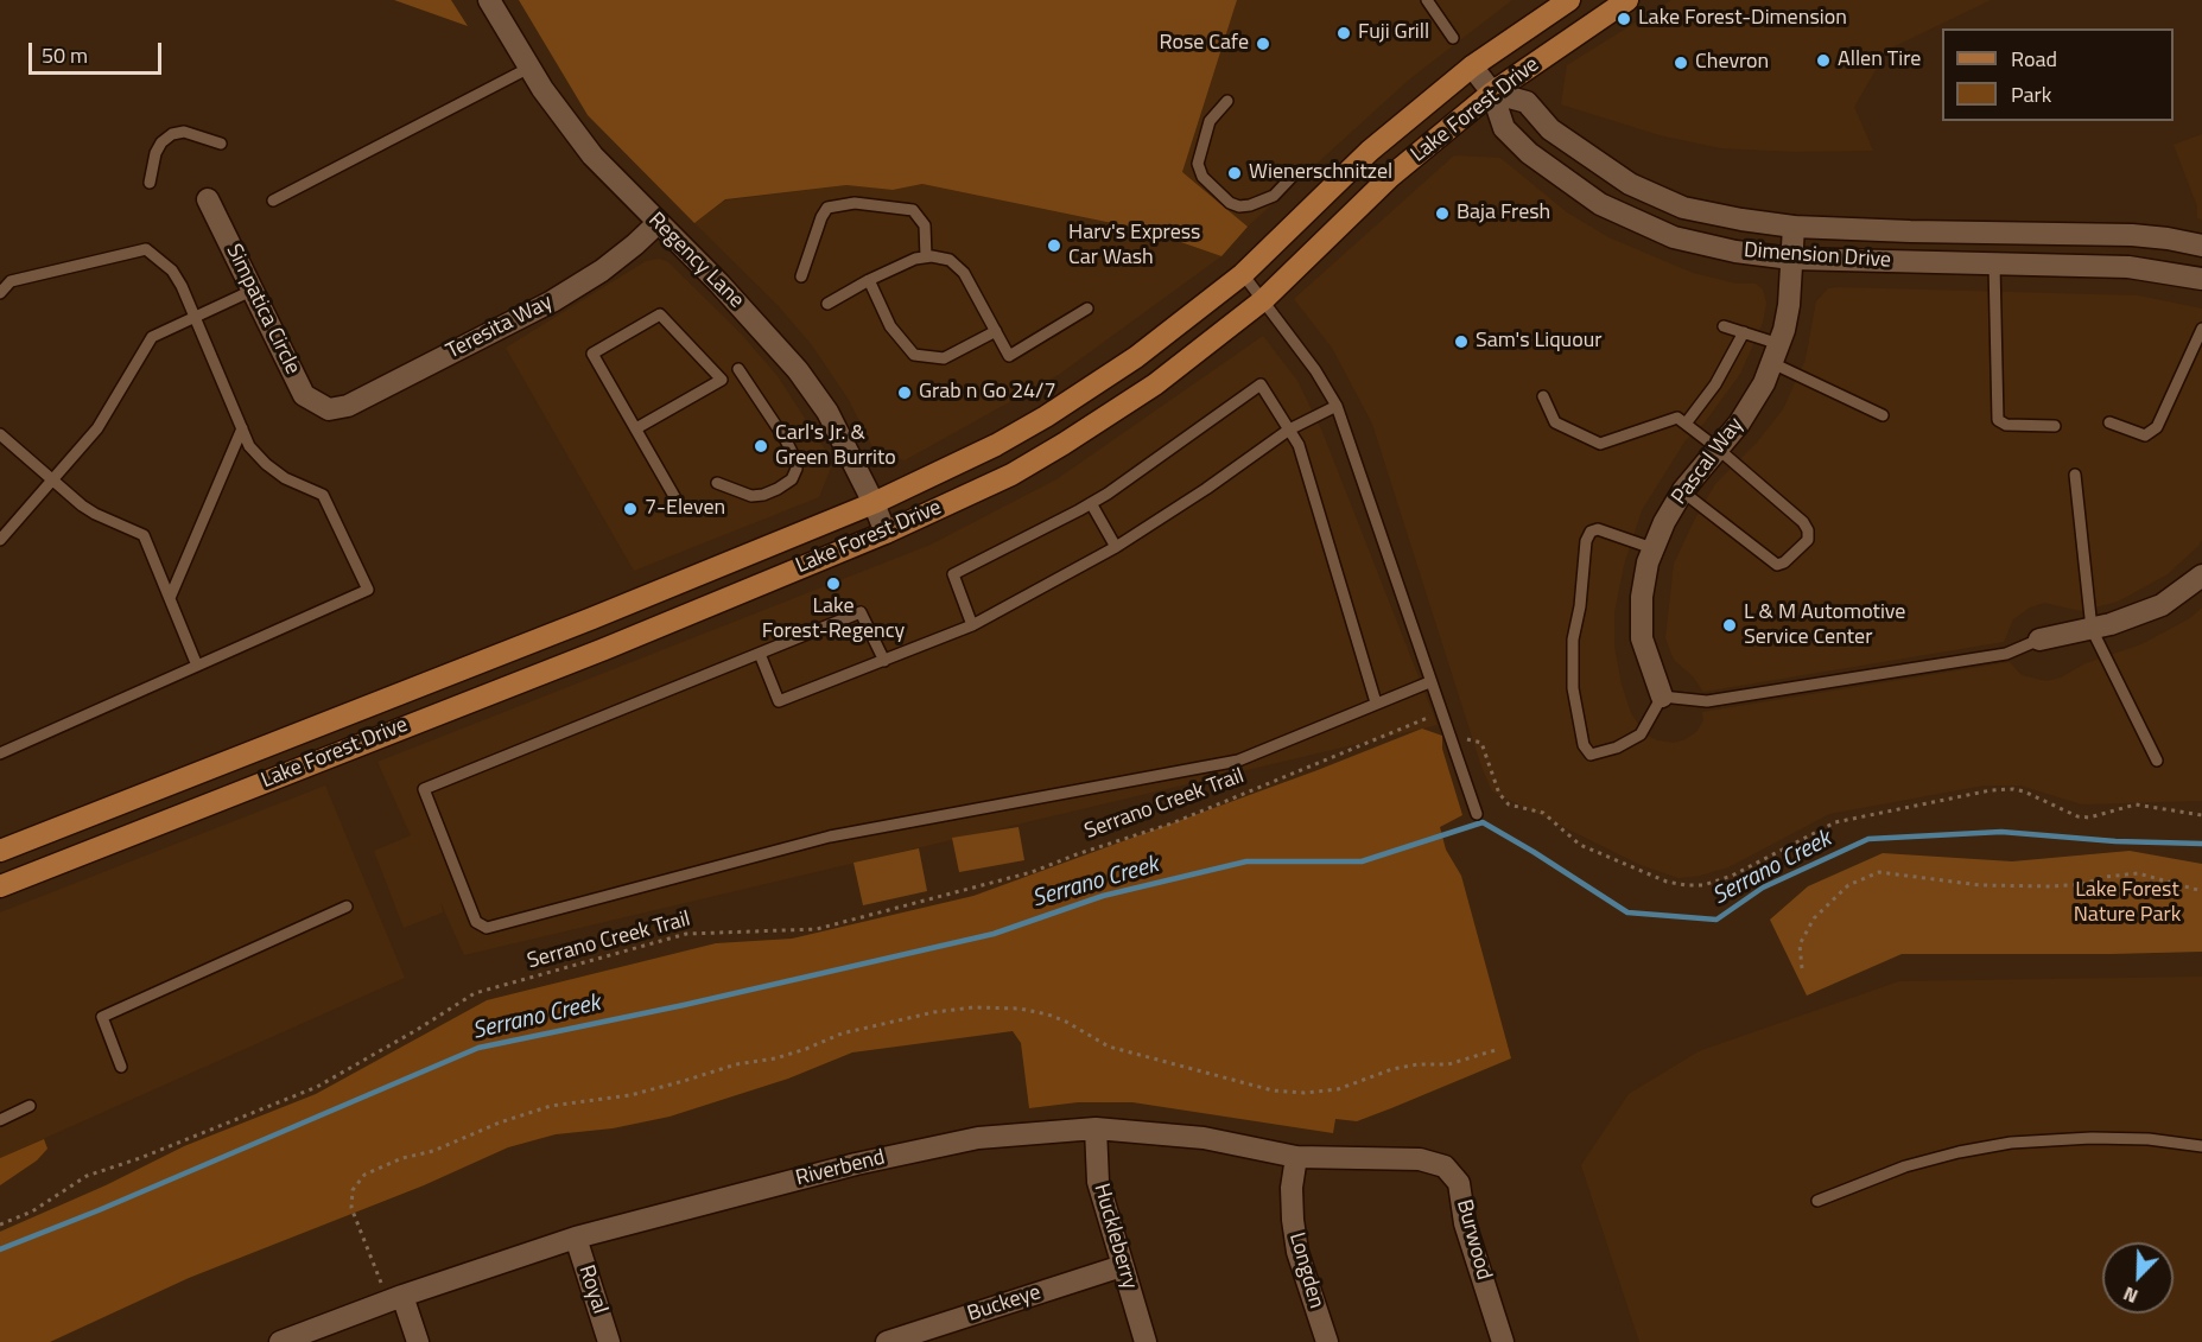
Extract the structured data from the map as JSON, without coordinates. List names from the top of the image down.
{
  "streets": {
    "main road": ["Lake Forest Drive"],
    "street": [
      "Dimension Drive",
      "Regency Lane",
      "Simpatica Circle",
      "Teresita Way",
      "Pascal Way",
      "Riverbend",
      "Huckleberry",
      "Burwood",
      "Longden",
      "Royal",
      "Buckeye"
    ],
    "path": ["Serrano Creek Trail"]
  },
  "crossings": [
    ["Lake Forest Drive", "Dimension Drive"],
    ["Lake Forest Drive", "Regency Lane"],
    ["Dimension Drive", "Pascal Way"],
    ["Regency Lane", "Teresita Way"],
    ["Simpatica Circle", "Teresita Way"],
    ["Riverbend", "Huckleberry"],
    ["Riverbend", "Burwood"],
    ["Riverbend", "Longden"],
    ["Riverbend", "Royal"],
    ["Huckleberry", "Buckeye"]
  ],
  "water": ["Serrano Creek"],
  "parks": ["Lake Forest Nature Park"],
  "places": [
    "Lake Forest-Dimension",
    "Fuji Grill",
    "Rose Cafe",
    "Allen Tire",
    "Chevron",
    "Wienerschnitzel",
    "Baja Fresh",
    "Harv's Express Car Wash",
    "Sam's Liquour",
    "Grab n Go 24/7",
    "Carl's Jr. & Green Burrito",
    "7-Eleven",
    "Lake Forest-Regency",
    "L & M Automotive Service Center"
  ],
  "legend": ["Road", "Park"],
  "scale_bar": "50 m",
  "north": "bottom left"
}
